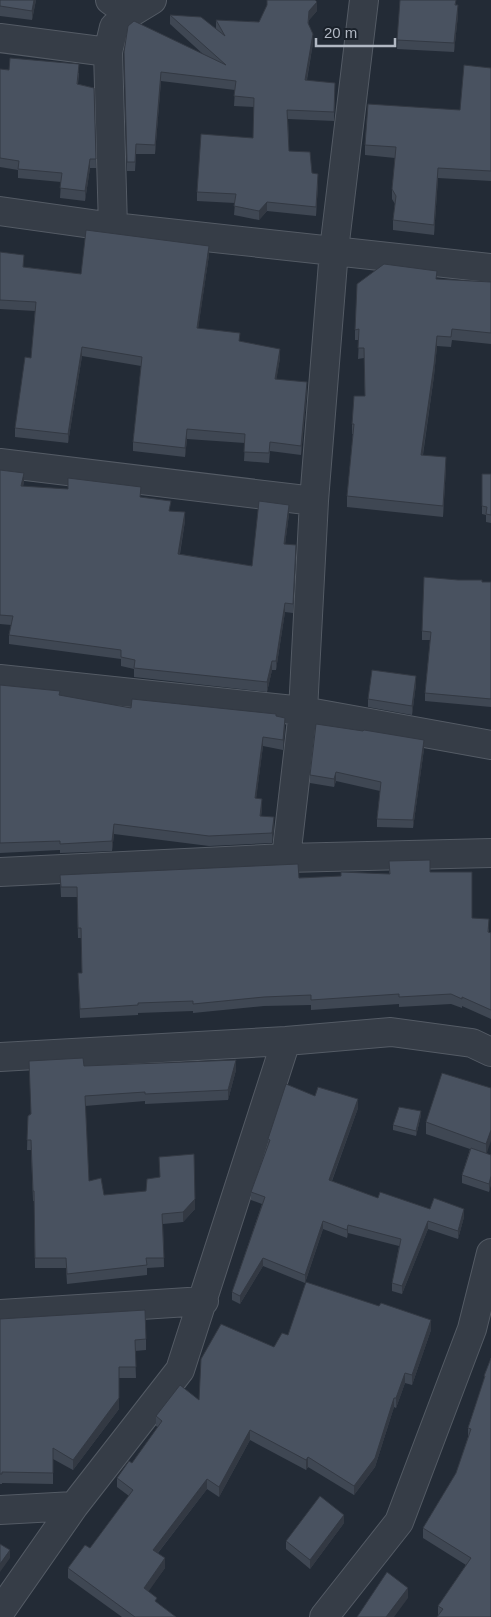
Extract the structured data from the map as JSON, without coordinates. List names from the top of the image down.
{
  "scale_bar": "20 m"
}
